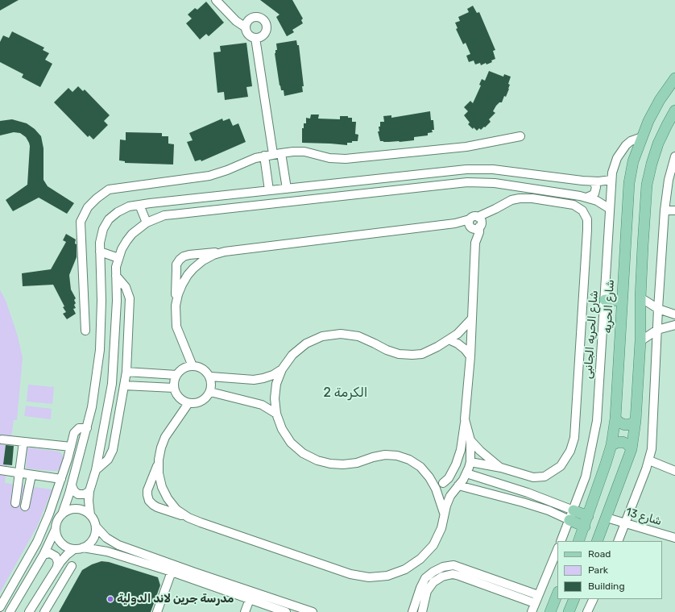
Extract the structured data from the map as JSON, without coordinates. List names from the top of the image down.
{
  "streets": {
    "main road": ["شارع الحريه"],
    "street": ["شارع الحريه الجانبى", "شارع 13"]
  },
  "crossings": [
    ["شارع الحريه", "شارع الحريه الجانبى"]
  ],
  "districts": ["الكرمة 2"],
  "places": ["مدرسة جرين لاند الدولية"],
  "legend": ["Road", "Park", "Building"]
}
